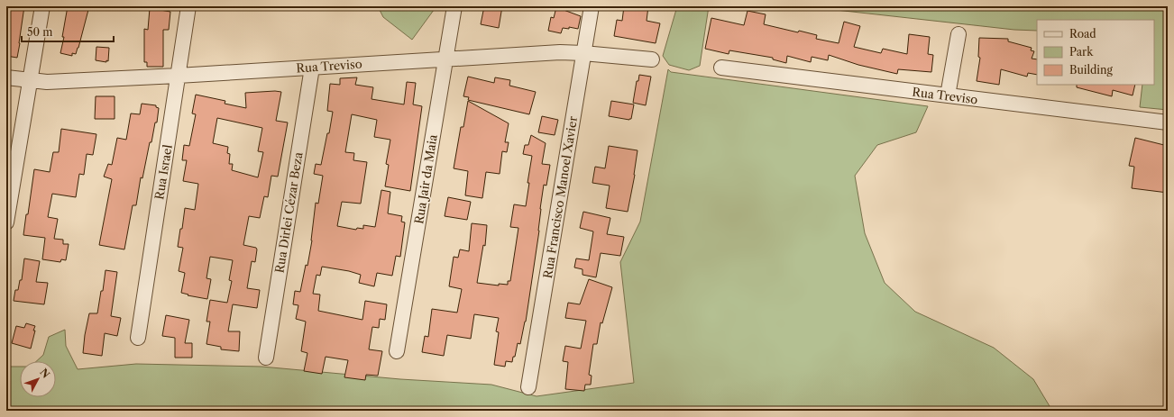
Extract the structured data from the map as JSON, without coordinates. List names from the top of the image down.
{
  "streets": {
    "street": [
      "Rua Treviso",
      "Rua Israel",
      "Rua Jair da Maia",
      "Rua Francisco Manoel Xavier",
      "Rua Dirlei Cézar Beza"
    ]
  },
  "crossings": [
    ["Rua Treviso", "Rua Israel"],
    ["Rua Treviso", "Rua Jair da Maia"],
    ["Rua Treviso", "Rua Francisco Manoel Xavier"],
    ["Rua Treviso", "Rua Dirlei Cézar Beza"]
  ],
  "legend": ["Road", "Park", "Building"],
  "scale_bar": "50 m",
  "north": "top right"
}
